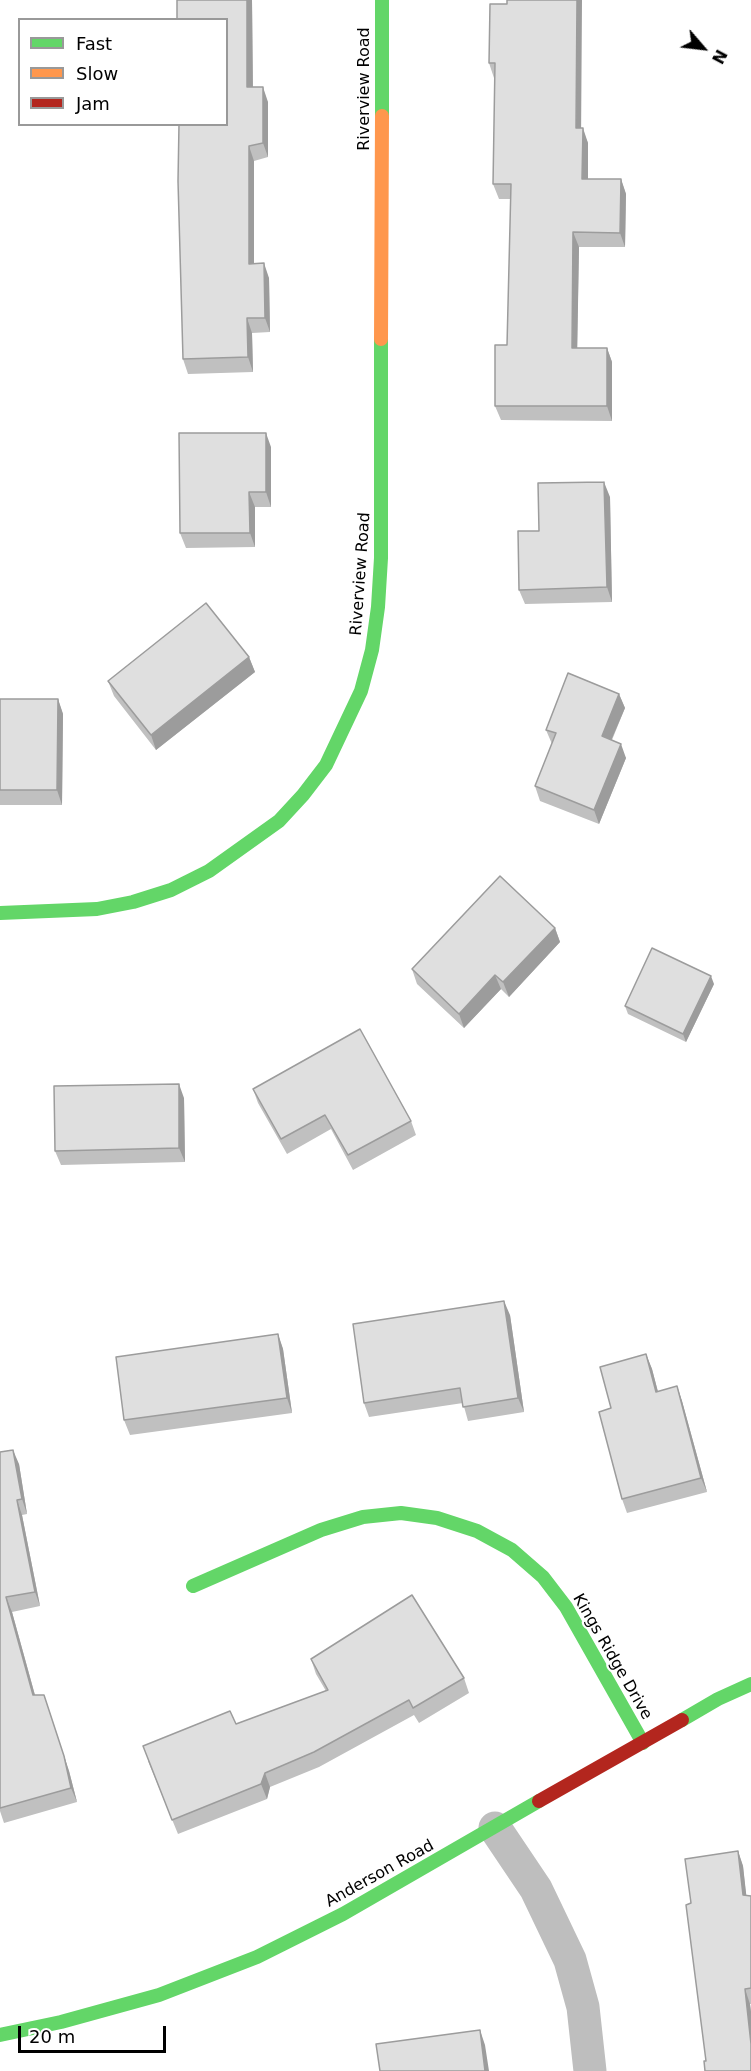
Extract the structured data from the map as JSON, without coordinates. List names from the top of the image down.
{
  "streets": {
    "street": ["Riverview Road", "Kings Ridge Drive", "Anderson Road"]
  },
  "crossings": [
    ["Kings Ridge Drive", "Anderson Road"]
  ],
  "legend": ["Fast", "Slow", "Jam"],
  "scale_bar": "20 m",
  "north": "bottom right"
}
